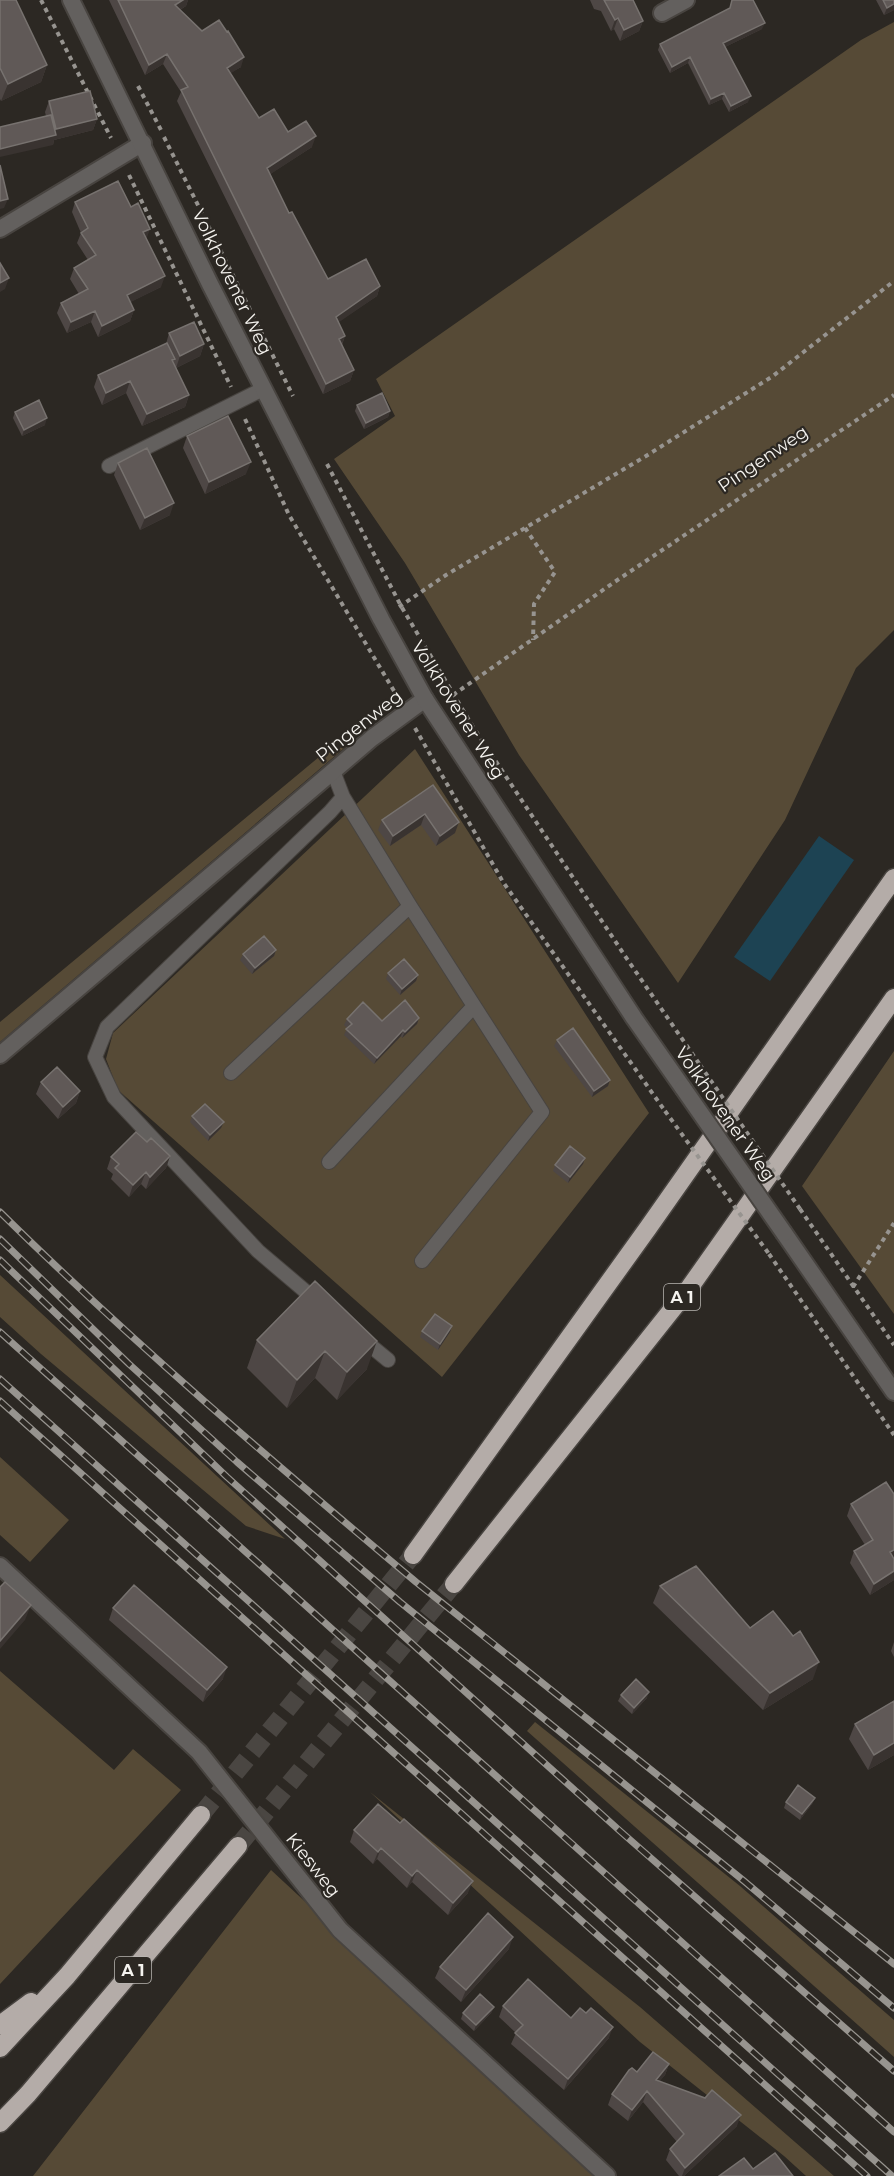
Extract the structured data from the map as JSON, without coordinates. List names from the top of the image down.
{
  "streets": {
    "highway": ["A 1"],
    "street": ["Volkhovener Weg", "Pingenweg", "Kiesweg"]
  },
  "crossings": [
    ["Volkhovener Weg", "Pingenweg"]
  ]
}
